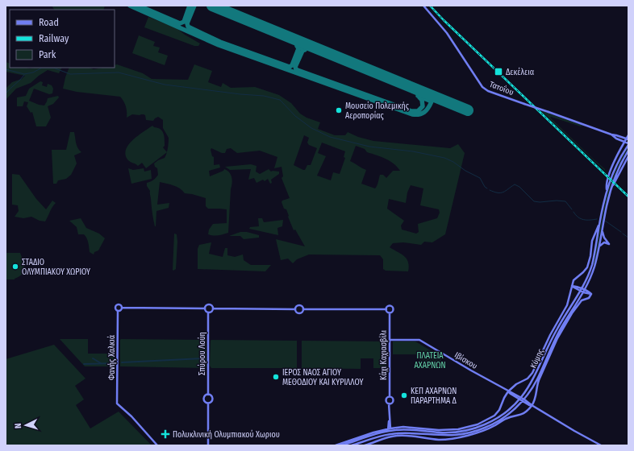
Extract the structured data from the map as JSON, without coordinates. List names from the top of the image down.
{
  "streets": {
    "street": [
      "Τατοΐου",
      "Σπύρου Λούη",
      "Κάχι Καχιασβίλι",
      "Φανής Χαλκιά",
      "Κύμης",
      "Ιβίσκου"
    ]
  },
  "crossings": [
    ["Τατοΐου", "Κύμης"],
    ["Κάχι Καχιασβίλι", "Ιβίσκου"],
    ["Κύμης", "Ιβίσκου"]
  ],
  "parks": ["ΠΛΑΤΕΙΑ ΑΧΑΡΝΩΝ"],
  "places": {
    "transit": ["Δεκέλεια"],
    "other": [
      "Μουσείο Πολεμικής Αεροπορίας",
      "ΣΤΑΔΙΟ ΟΛΥΜΠΙΑΚΟΥ ΧΩΡΙΟΥ",
      "ΙΕΡΟΣ ΝΑΟΣ ΑΓΙΟΥ ΜΕΘΟΔΙΟΥ ΚΑΙ ΚΥΡΙΛΛΟΥ",
      "ΚΕΠ ΑΧΑΡΝΩΝ ΠΑΡΑΡΤΗΜΑ Δ"
    ],
    "health": ["Πολυκλινική Ολυμπιακού Χωριου"]
  },
  "legend": ["Road", "Railway", "Park"],
  "north": "left"
}
